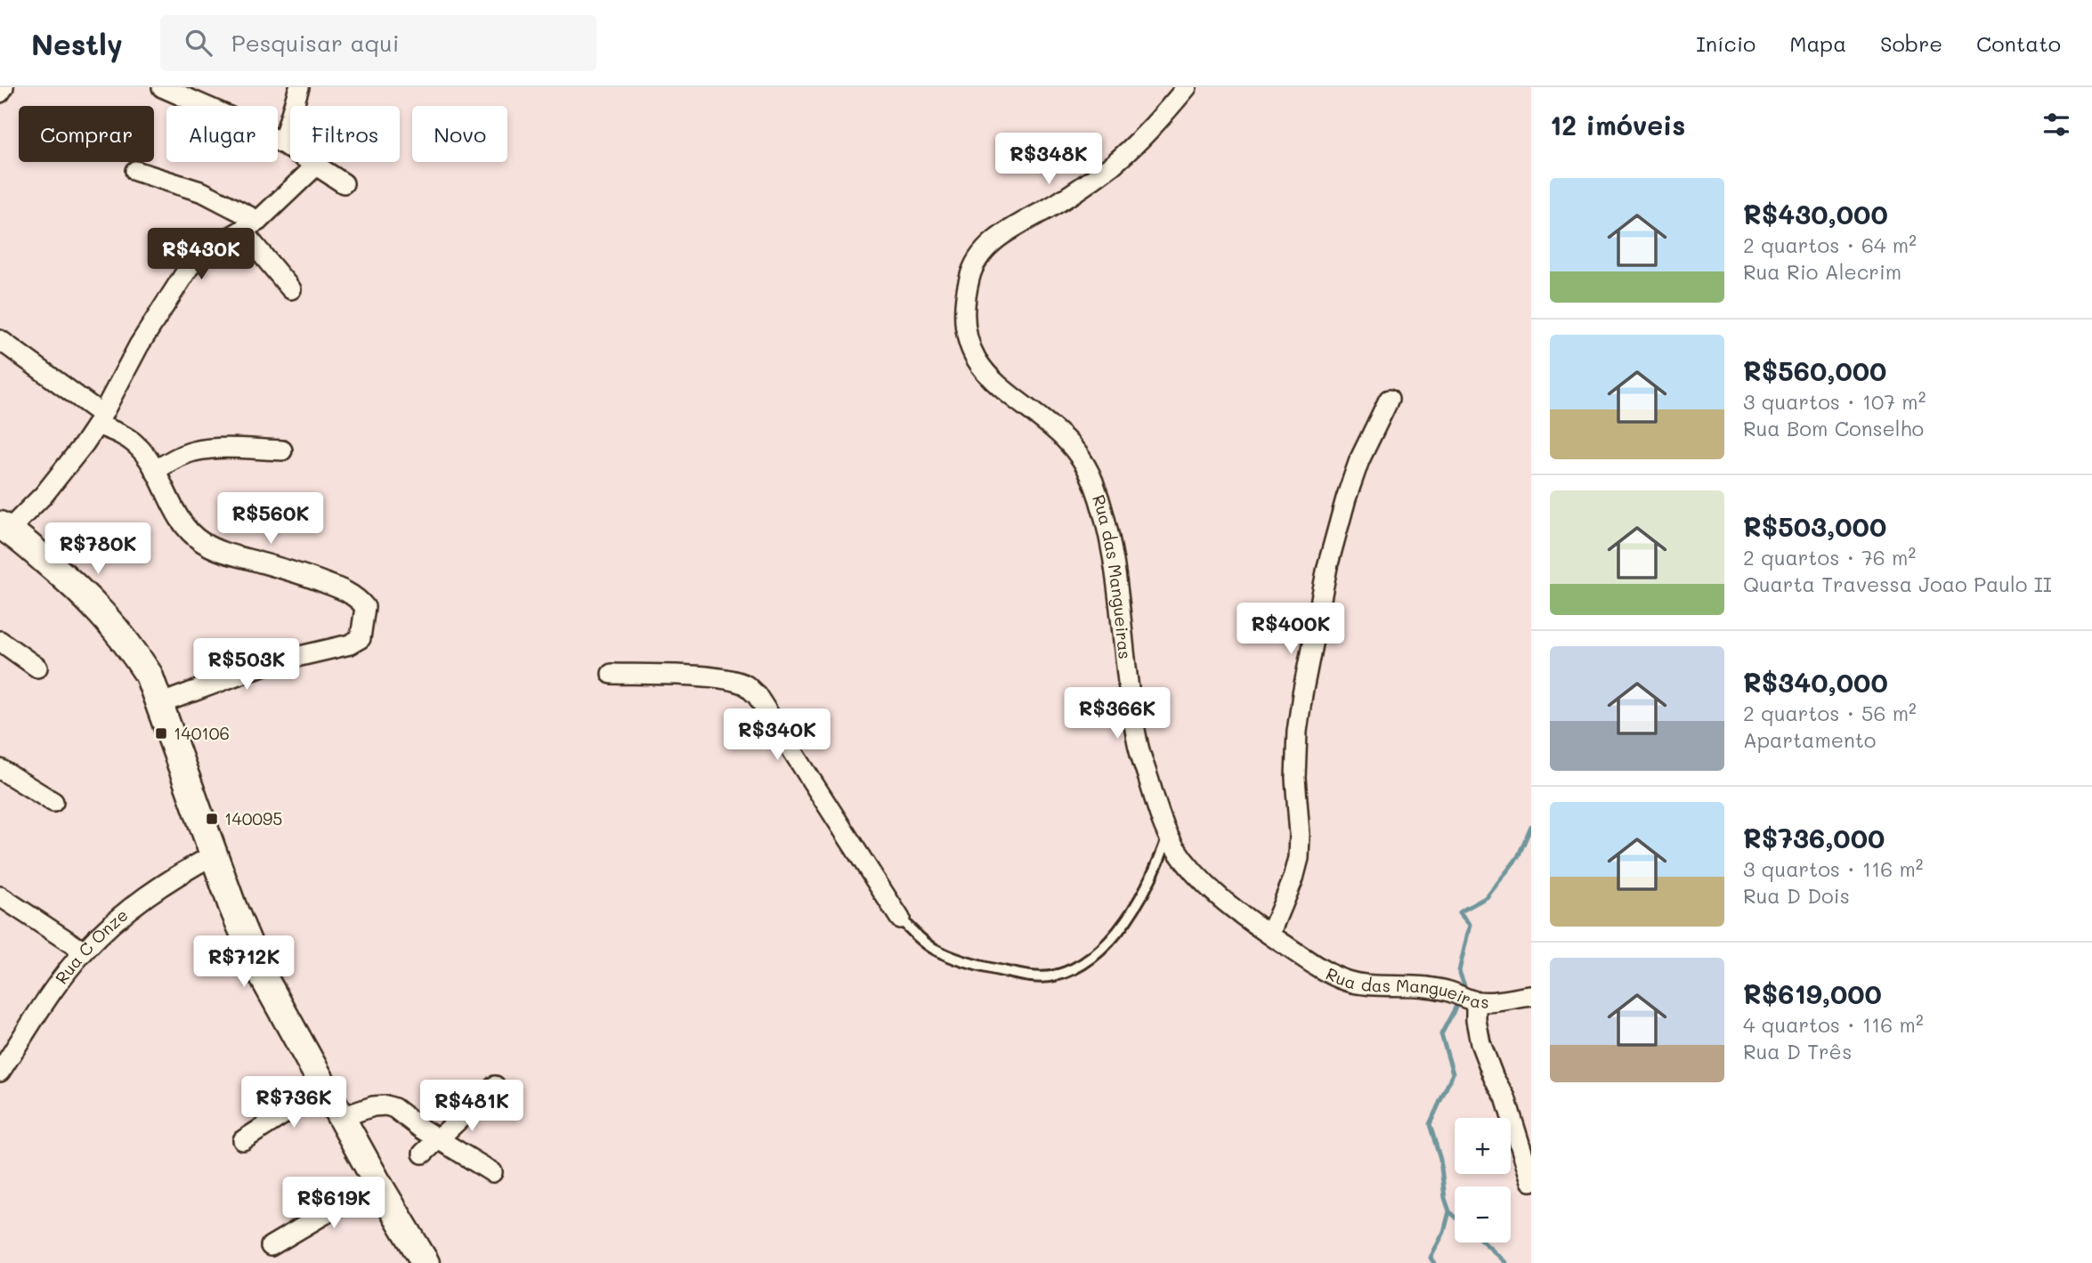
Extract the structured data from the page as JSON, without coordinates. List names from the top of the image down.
{
  "streets": {
    "street": ["Rua das Mangueiras", "Rua C Onze"]
  },
  "places": {
    "transit": ["140106", "140095"]
  },
  "page": {
    "header": "Nestly",
    "search": "Pesquisar aqui",
    "nav": [
      "Início",
      "Mapa",
      "Sobre",
      "Contato"
    ],
    "heading": "12 imóveis",
    "chip": [
      "Comprar",
      "Alugar",
      "Filtros",
      "Novo"
    ],
    "price": [
      "R$348K",
      "R$430K",
      "R$560K",
      "R$780K",
      "R$400K",
      "R$503K",
      "R$366K",
      "R$340K",
      "R$712K",
      "R$736K",
      "R$481K",
      "R$619K"
    ],
    "list": [
      {
        "name": "R$430,000",
        "note": "2 quartos · 64 m² · Rua Rio Alecrim"
      },
      {
        "name": "R$560,000",
        "note": "3 quartos · 107 m² · Rua Bom Conselho"
      },
      {
        "name": "R$503,000",
        "note": "2 quartos · 76 m² · Quarta Travessa Joao Paulo II"
      },
      {
        "name": "R$340,000",
        "note": "2 quartos · 56 m² · Apartamento"
      },
      {
        "name": "R$736,000",
        "note": "3 quartos · 116 m² · Rua D Dois"
      },
      {
        "name": "R$619,000",
        "note": "4 quartos · 116 m² · Rua D Três"
      }
    ],
    "map_buttons": ["+", "−"]
  }
}
